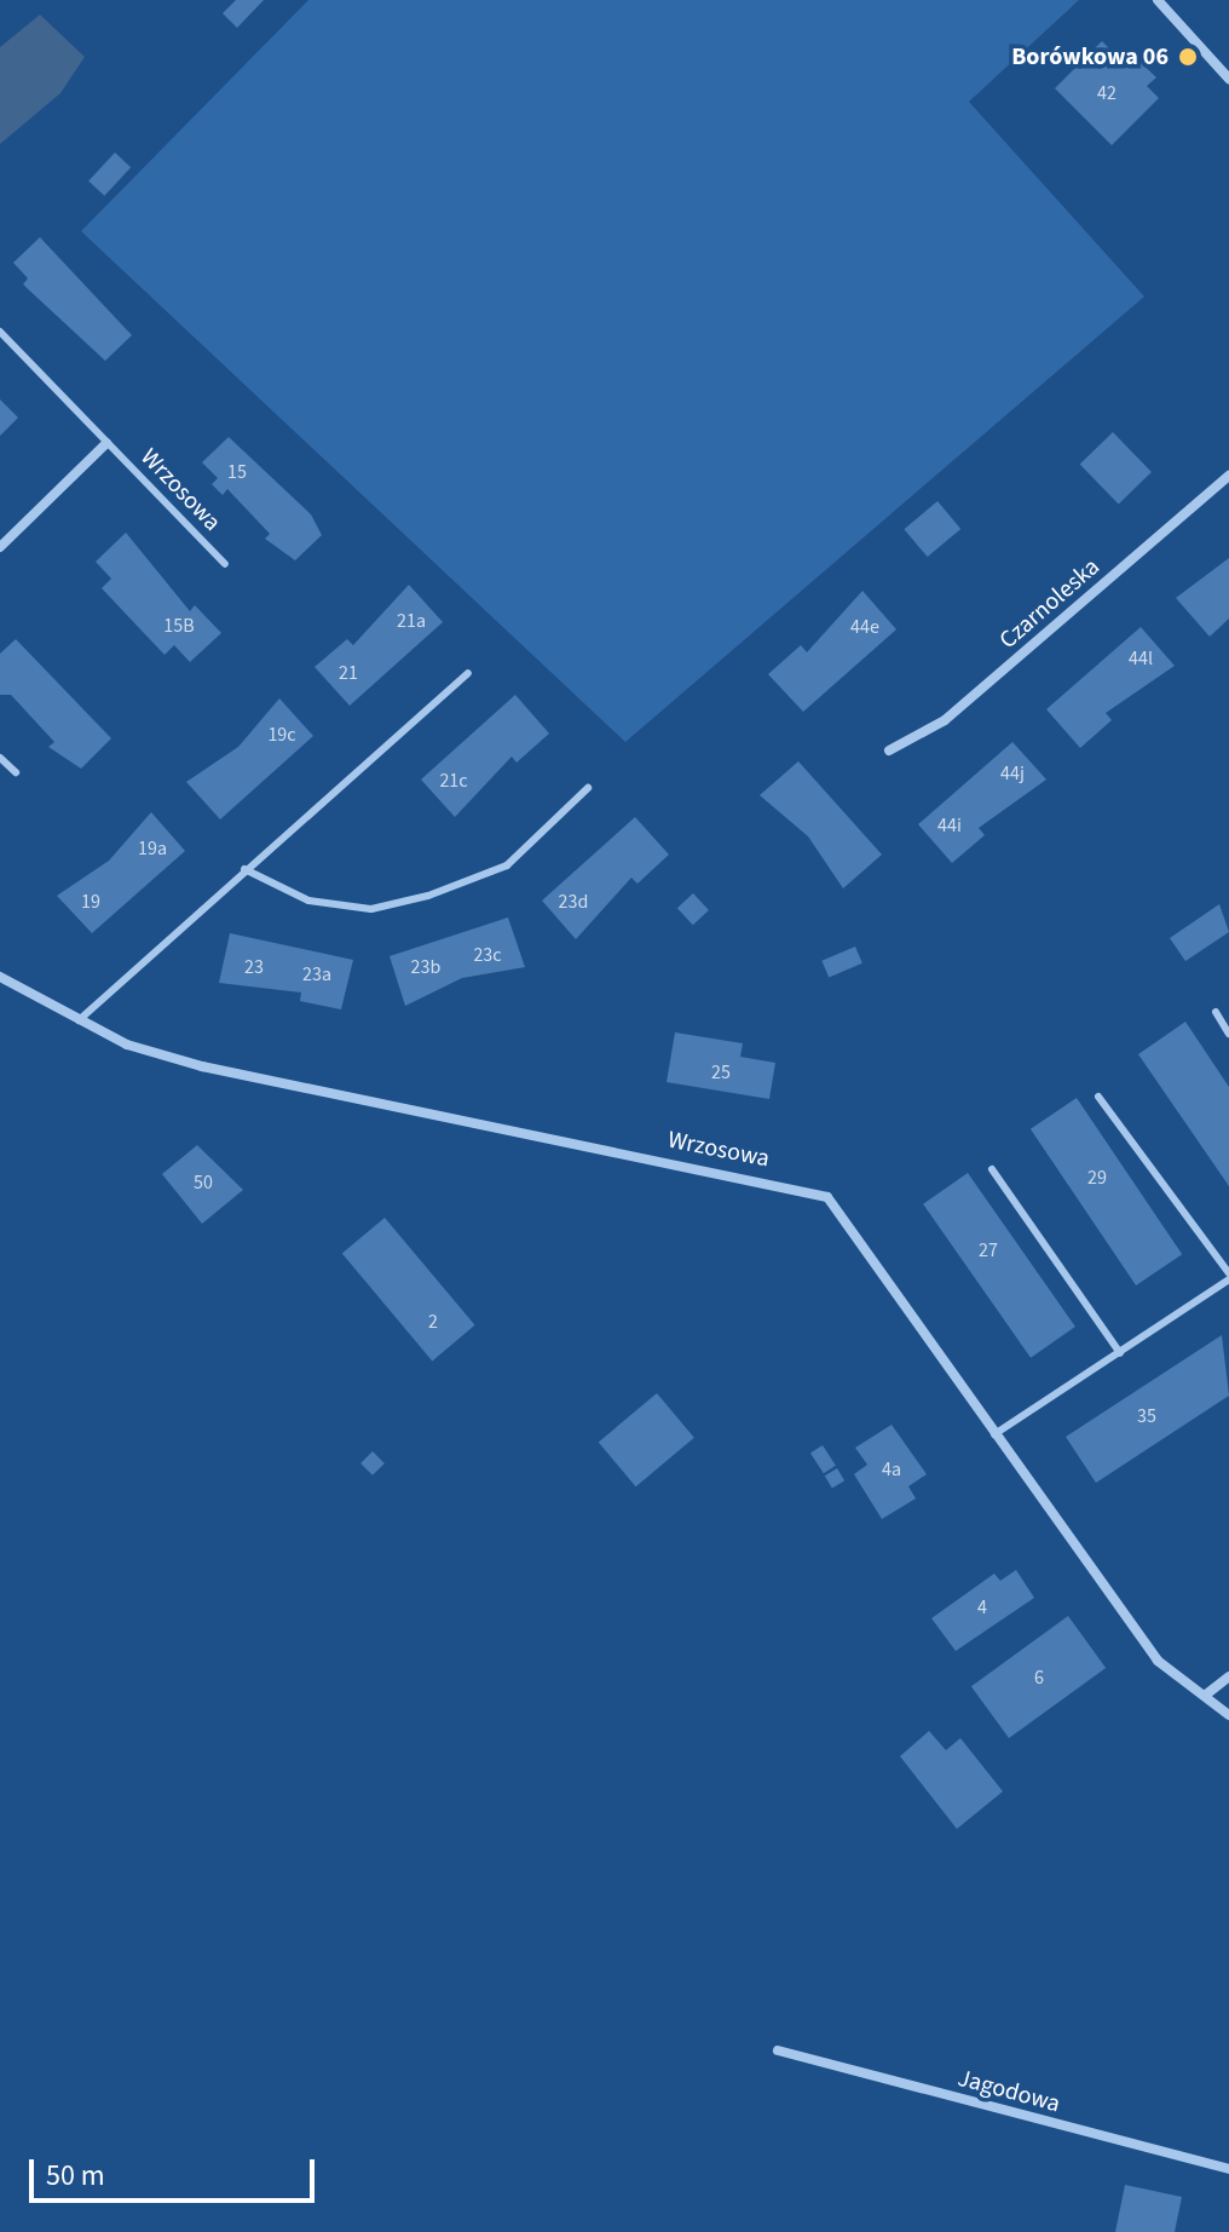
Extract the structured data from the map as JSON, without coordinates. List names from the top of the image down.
{
  "streets": {
    "street": ["Wrzosowa", "Czarnoleska", "Jagodowa"]
  },
  "places": ["Borówkowa 06"],
  "house_numbers": [
    "42",
    "15",
    "21a",
    "15B",
    "44e",
    "44l",
    "21",
    "19c",
    "44j",
    "21c",
    "44i",
    "19a",
    "19",
    "23d",
    "23c",
    "23",
    "23b",
    "23a",
    "25",
    "29",
    "50",
    "27",
    "2",
    "35",
    "4a",
    "4",
    "6"
  ],
  "scale_bar": "50 m"
}
